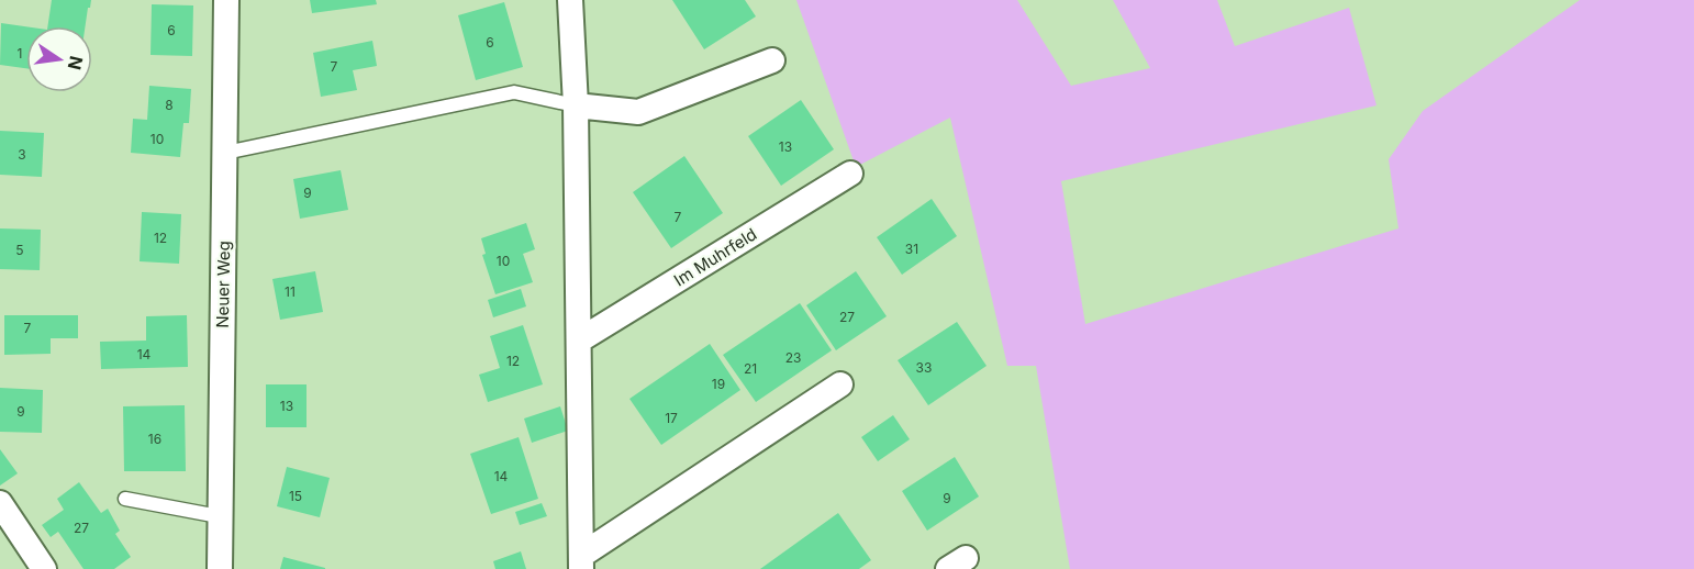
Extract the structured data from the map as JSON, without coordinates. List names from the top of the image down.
{
  "streets": {
    "street": ["Im Muhrfeld", "Neuer Weg"]
  },
  "house_numbers": [
    "6",
    "6",
    "1",
    "7",
    "8",
    "10",
    "13",
    "3",
    "9",
    "7",
    "12",
    "31",
    "5",
    "10",
    "11",
    "27",
    "7",
    "14",
    "23",
    "12",
    "33",
    "21",
    "19",
    "13",
    "9",
    "17",
    "16",
    "14",
    "15",
    "9",
    "27"
  ],
  "north": "right"
}
